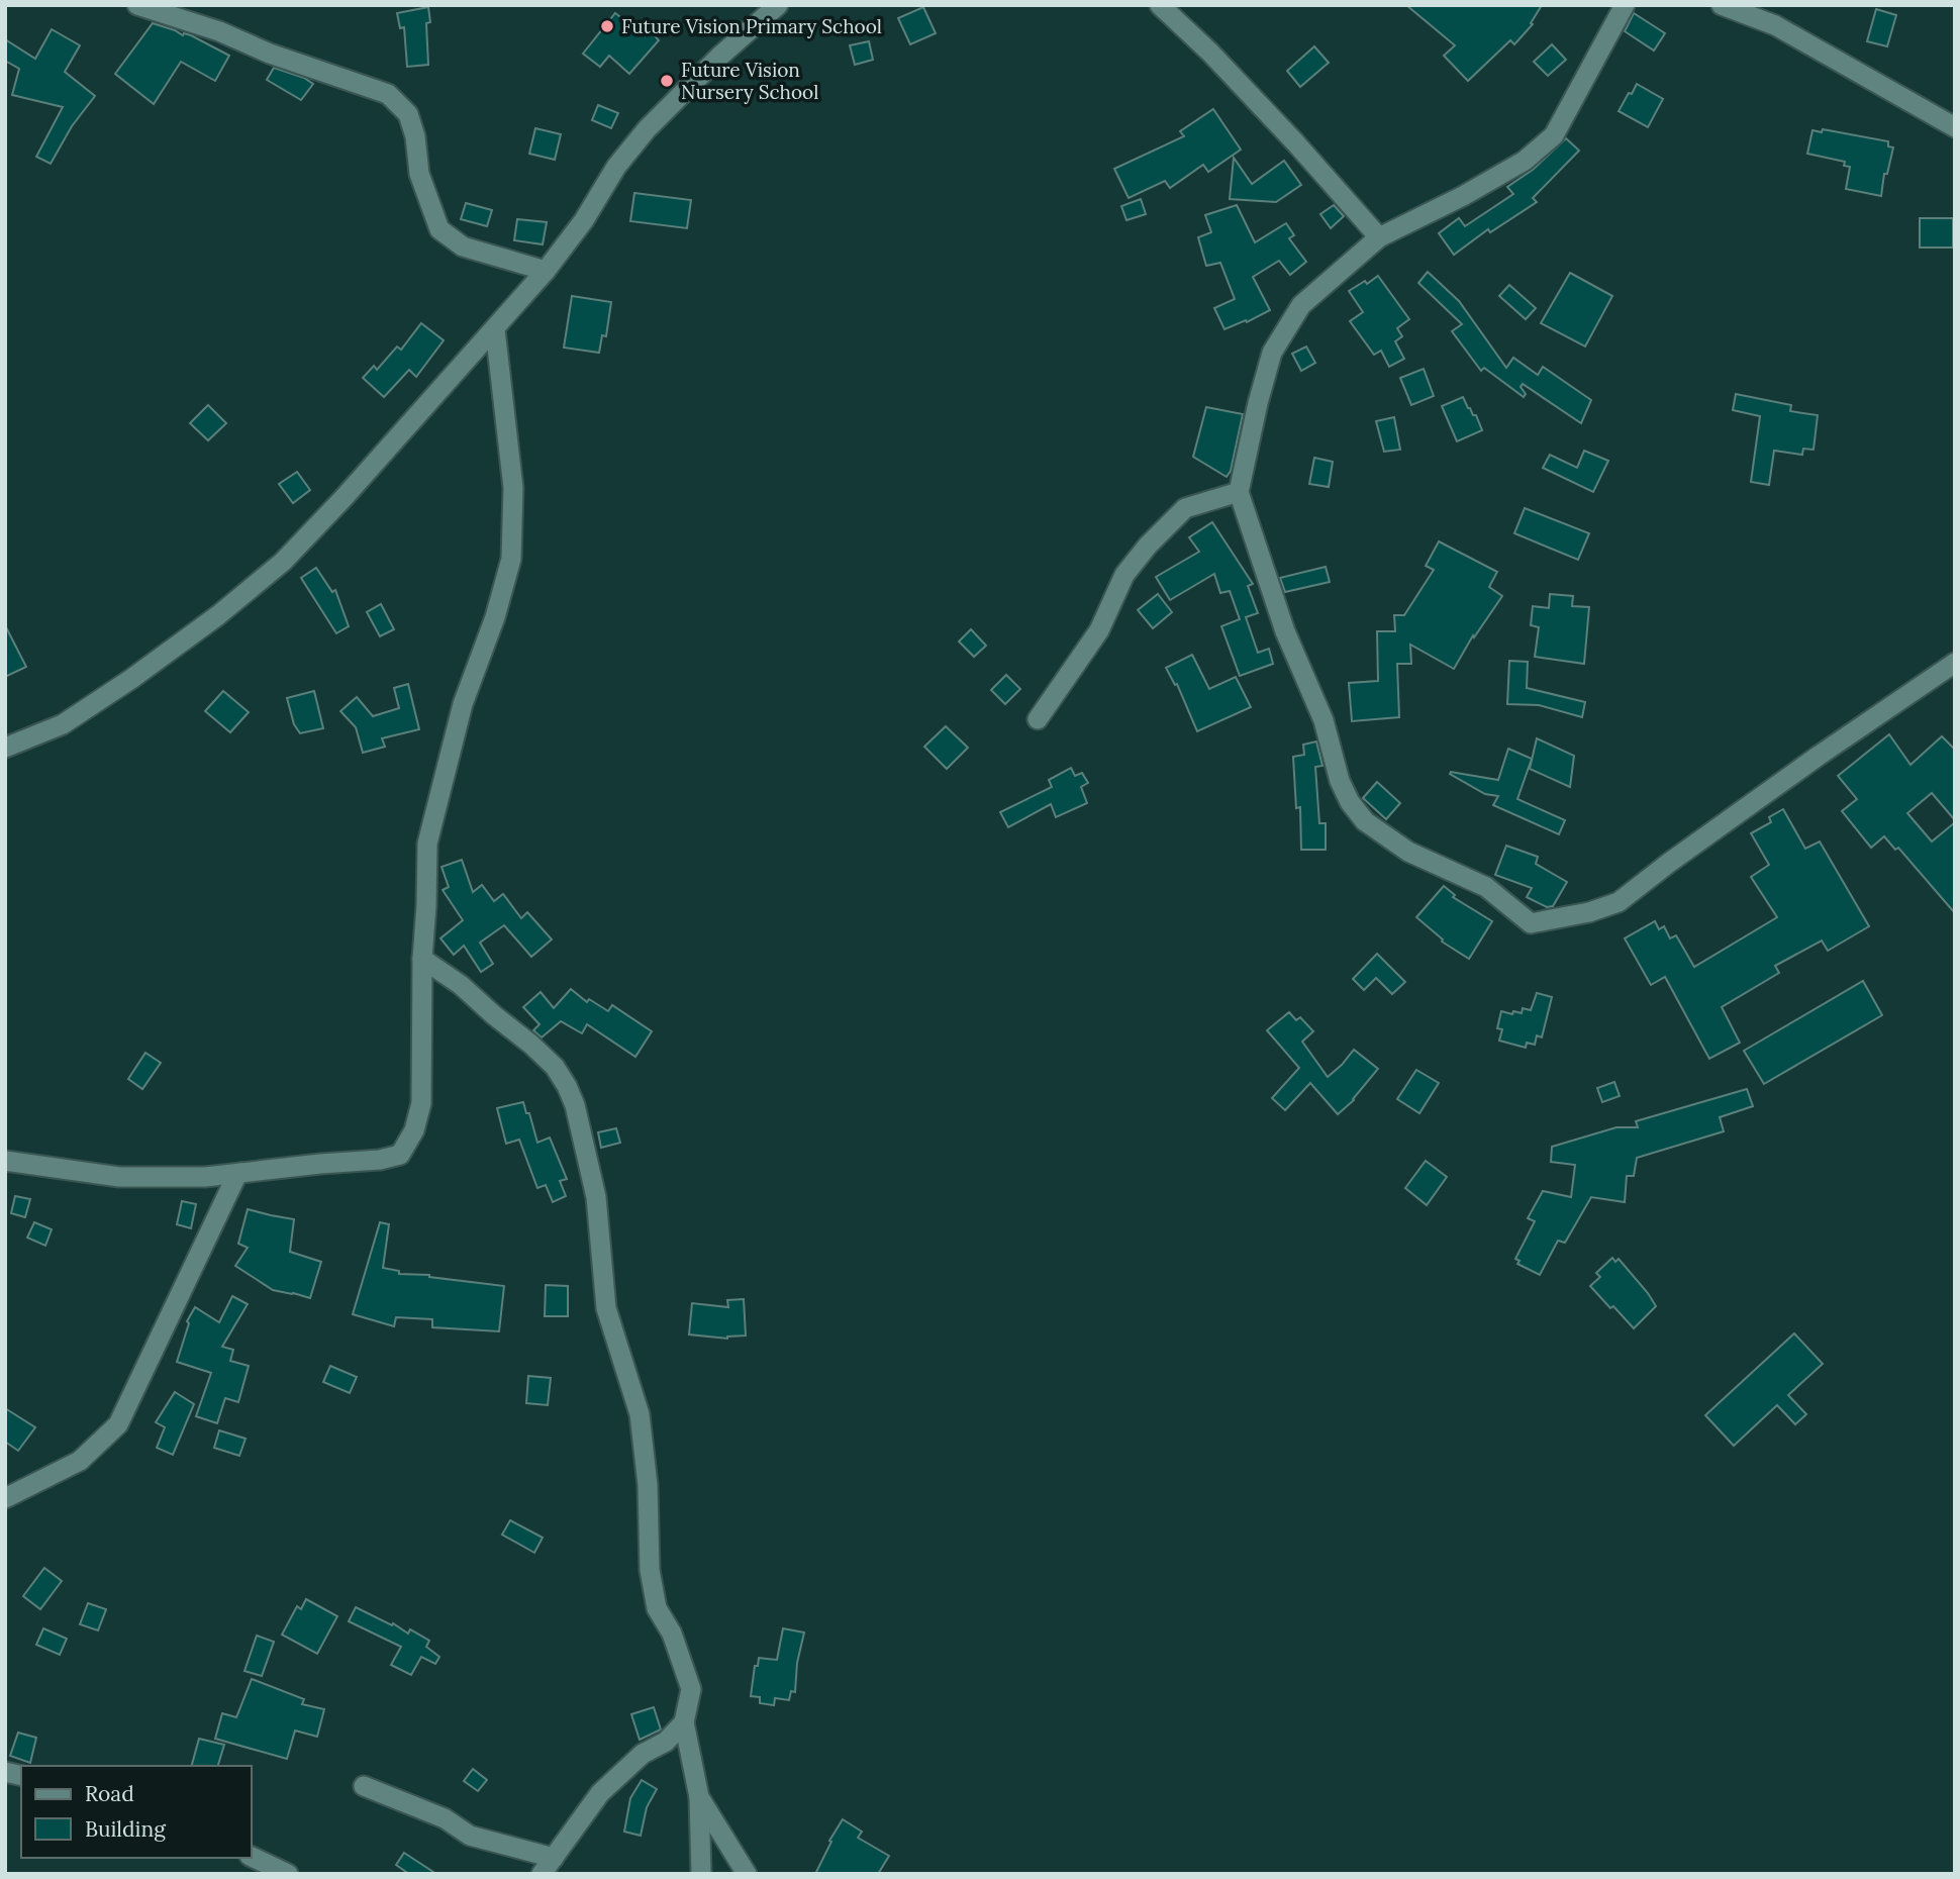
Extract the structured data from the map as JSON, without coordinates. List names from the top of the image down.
{
  "places": ["Future Vision Primary School", "Future Vision Nursery School"],
  "legend": ["Road", "Building"]
}
